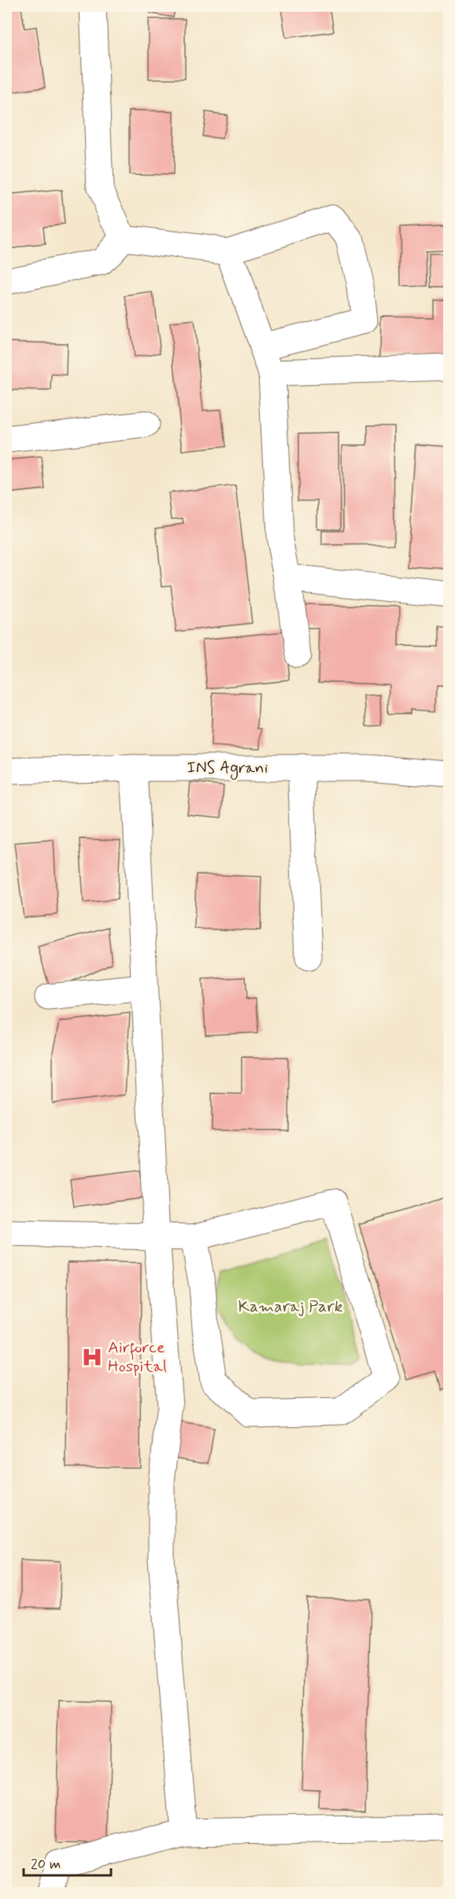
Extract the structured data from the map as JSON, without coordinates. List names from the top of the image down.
{
  "streets": {
    "street": ["INS Agrani"]
  },
  "parks": ["Kamaraj Park"],
  "places": {
    "hospital": ["Airforce Hospital"]
  },
  "scale_bar": "20 m"
}
